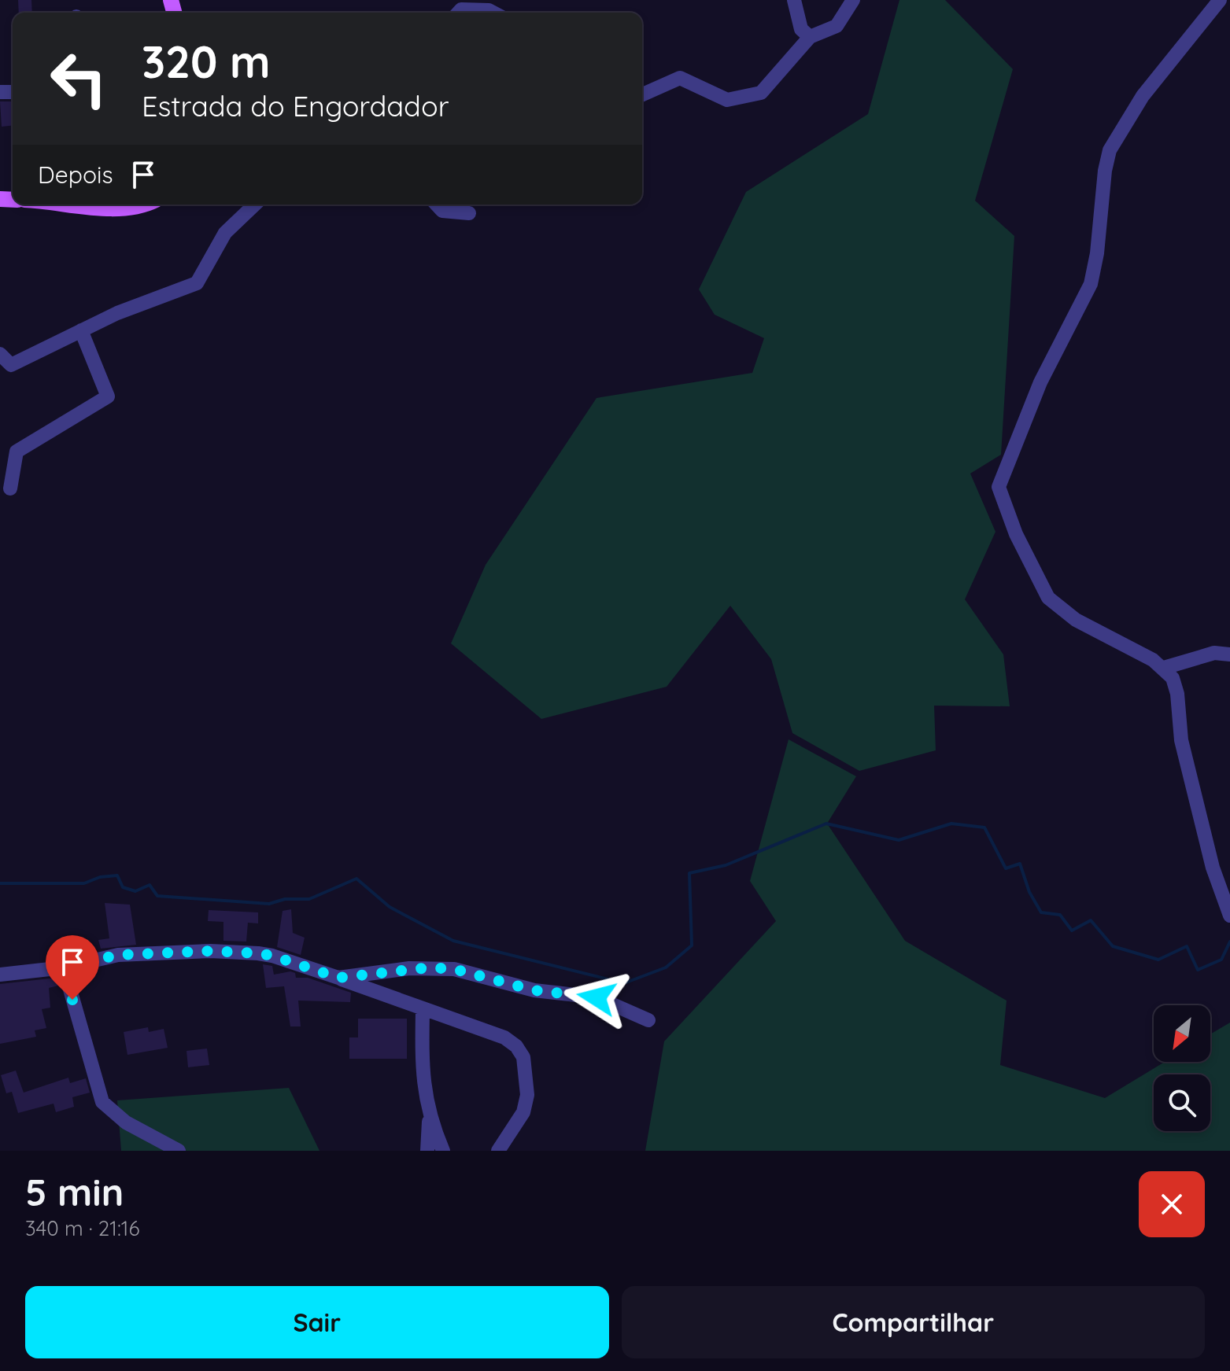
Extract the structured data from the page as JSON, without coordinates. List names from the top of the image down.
{
  "north": "bottom left",
  "page": {
    "turn": ["320 m", "Estrada do Engordador"],
    "then": "Depois",
    "heading": ["5 min", "340 m · 21:16"],
    "buttons": ["Sair", "Compartilhar"]
  }
}
